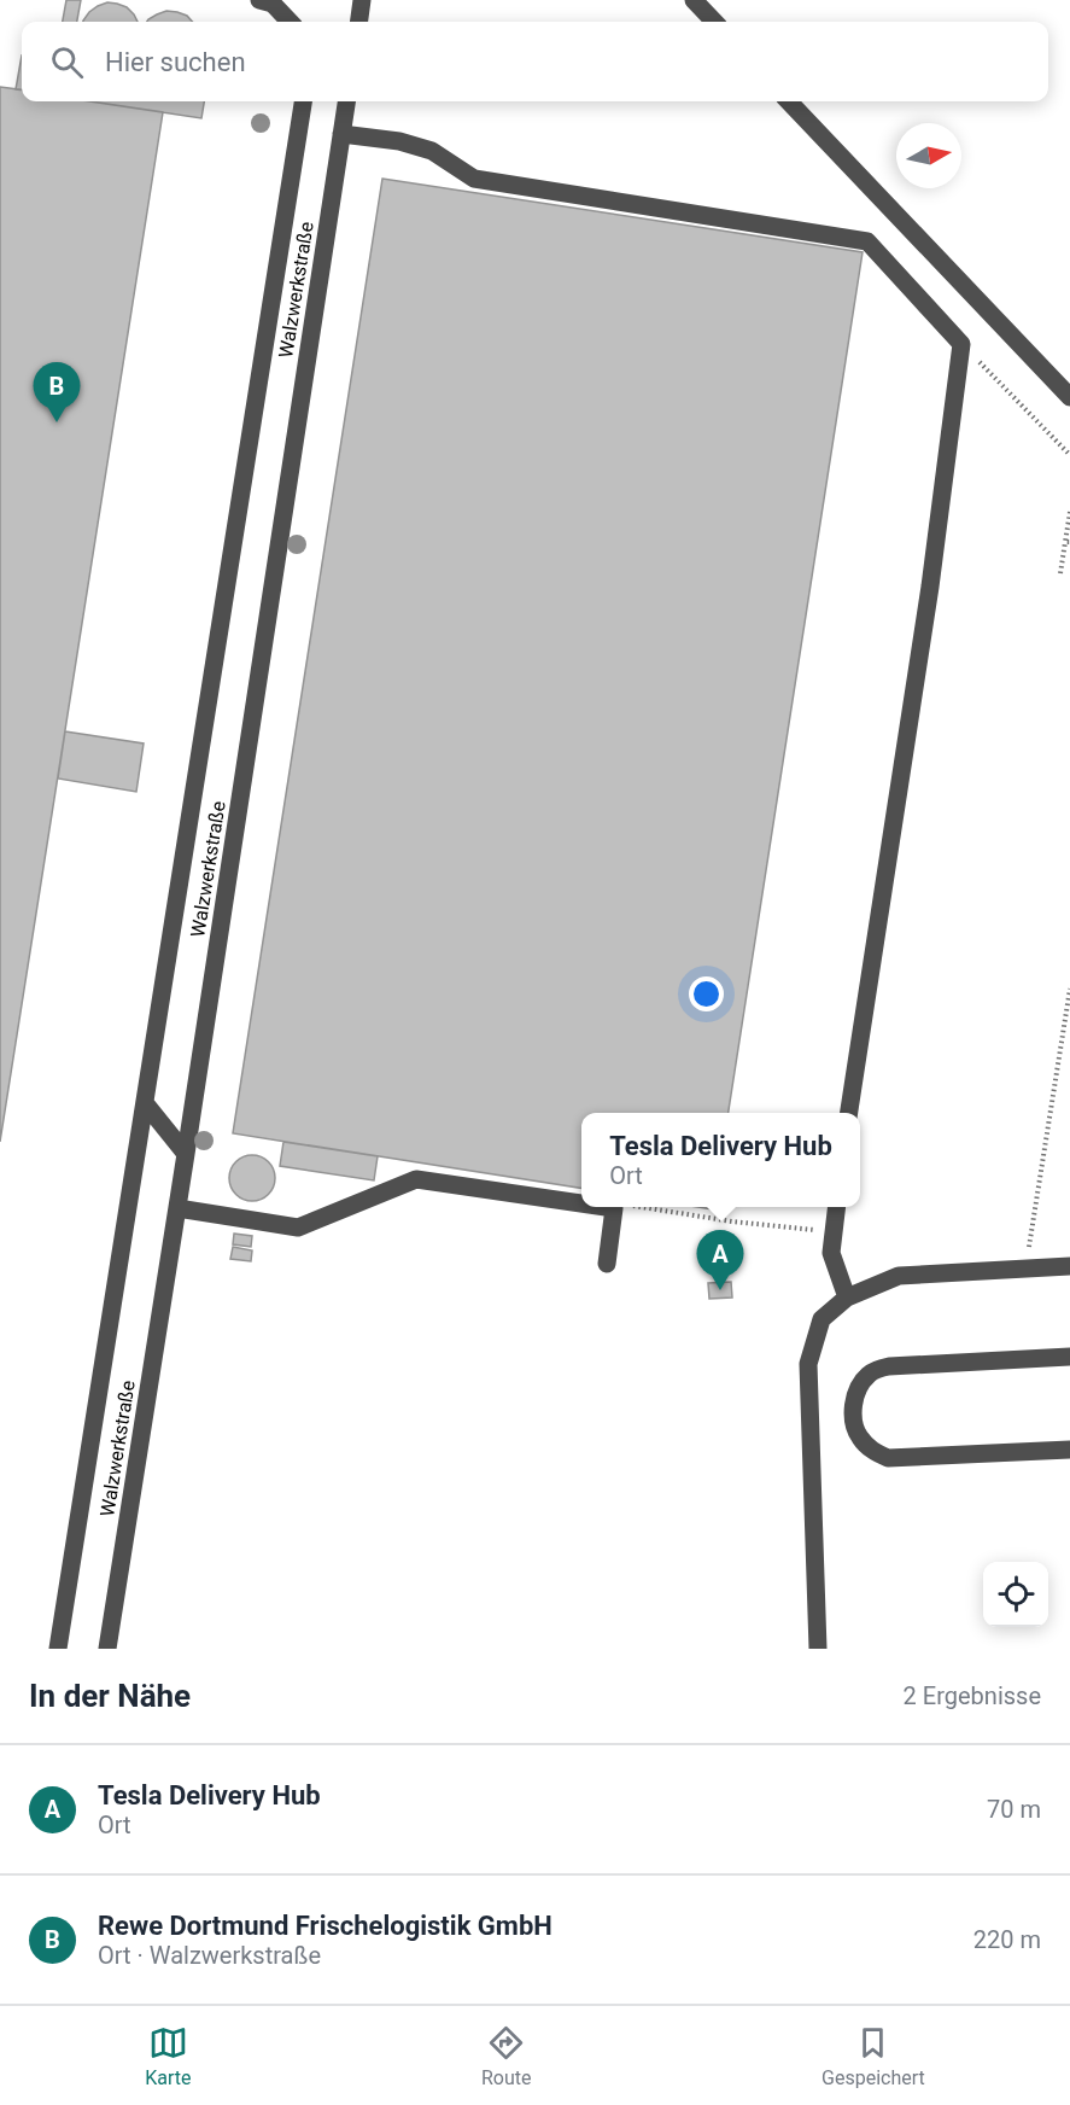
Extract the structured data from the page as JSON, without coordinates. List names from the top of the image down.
{
  "streets": {
    "street": ["Walzwerkstraße"]
  },
  "north": "right",
  "page": {
    "search": "Hier suchen",
    "pins": ["B", "A"],
    "popup": ["Tesla Delivery Hub", "Ort"],
    "heading": ["In der Nähe", "2 Ergebnisse"],
    "list": [
      {
        "mark": "A",
        "name": "Tesla Delivery Hub",
        "note": "Ort",
        "value": "70 m"
      },
      {
        "mark": "B",
        "name": "Rewe Dortmund Frischelogistik GmbH",
        "note": "Ort · Walzwerkstraße",
        "value": "220 m"
      }
    ],
    "nav": ["Karte", "Route", "Gespeichert"]
  }
}
